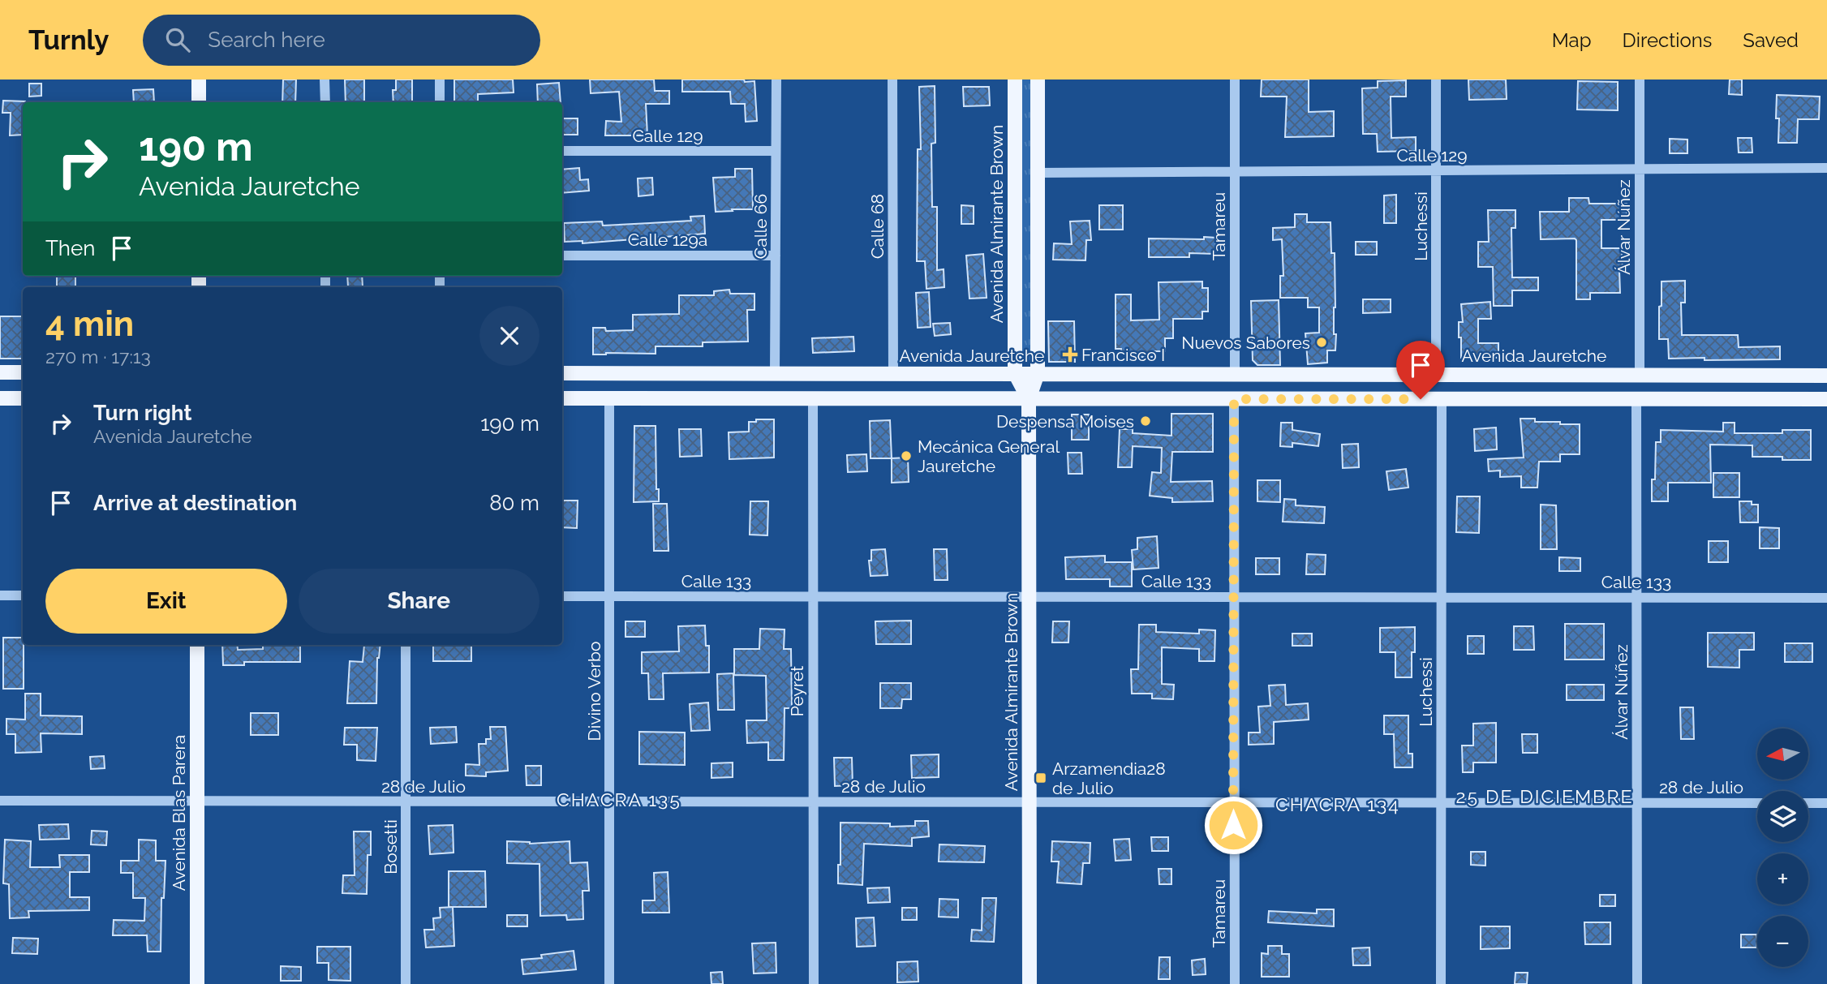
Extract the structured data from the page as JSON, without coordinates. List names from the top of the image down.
{
  "streets": {
    "main road": ["Avenida Almirante Brown", "Avenida Jauretche", "Avenida Blas Parera"],
    "street": [
      "Calle 129",
      "Calle 66",
      "Calle 68",
      "Tamareu",
      "Luchessi",
      "Álvar Núñez",
      "Calle 129a",
      "Calle 133",
      "Divino Verbo",
      "Peyret",
      "28 de Julio",
      "Bosetti"
    ]
  },
  "crossings": [
    ["Calle 129", "Avenida Almirante Brown"],
    ["Calle 129", "Calle 66"],
    ["Calle 129", "Tamareu"],
    ["Calle 129", "Luchessi"],
    ["Calle 129", "Álvar Núñez"],
    ["Avenida Almirante Brown", "Avenida Jauretche"],
    ["Avenida Almirante Brown", "Calle 133"],
    ["Avenida Almirante Brown", "28 de Julio"],
    ["Calle 66", "Calle 129a"],
    ["Calle 66", "Avenida Jauretche"],
    ["Calle 68", "Avenida Jauretche"],
    ["Tamareu", "Avenida Jauretche"],
    ["Tamareu", "Calle 133"],
    ["Tamareu", "28 de Julio"],
    ["Luchessi", "Avenida Jauretche"],
    ["Luchessi", "Calle 133"],
    ["Luchessi", "28 de Julio"],
    ["Álvar Núñez", "Avenida Jauretche"],
    ["Álvar Núñez", "Calle 133"],
    ["Álvar Núñez", "28 de Julio"],
    ["Calle 133", "Divino Verbo"],
    ["Calle 133", "Peyret"],
    ["Divino Verbo", "28 de Julio"],
    ["Peyret", "28 de Julio"],
    ["28 de Julio", "Avenida Blas Parera"],
    ["28 de Julio", "Bosetti"]
  ],
  "districts": ["25 DE DICIEMBRE", "CHACRA 135", "CHACRA 134"],
  "places": {
    "other": ["Nuevos Sabores", "Despensa Moises", "Mecánica General Jauretche"],
    "health": ["Francisco I"],
    "transit": ["Arzamendia28 de Julio"]
  },
  "north": "left",
  "page": {
    "header": "Turnly",
    "search": "Search here",
    "nav": ["Map", "Directions", "Saved"],
    "turn": ["190 m", "Avenida Jauretche"],
    "then": "Then",
    "heading": ["4 min", "270 m · 17:13"],
    "list": [
      {
        "name": "Turn right",
        "note": "Avenida Jauretche",
        "value": "190 m"
      },
      {
        "name": "Arrive at destination",
        "value": "80 m"
      }
    ],
    "buttons": ["Exit", "Share"],
    "map_buttons": ["+", "−"]
  }
}
